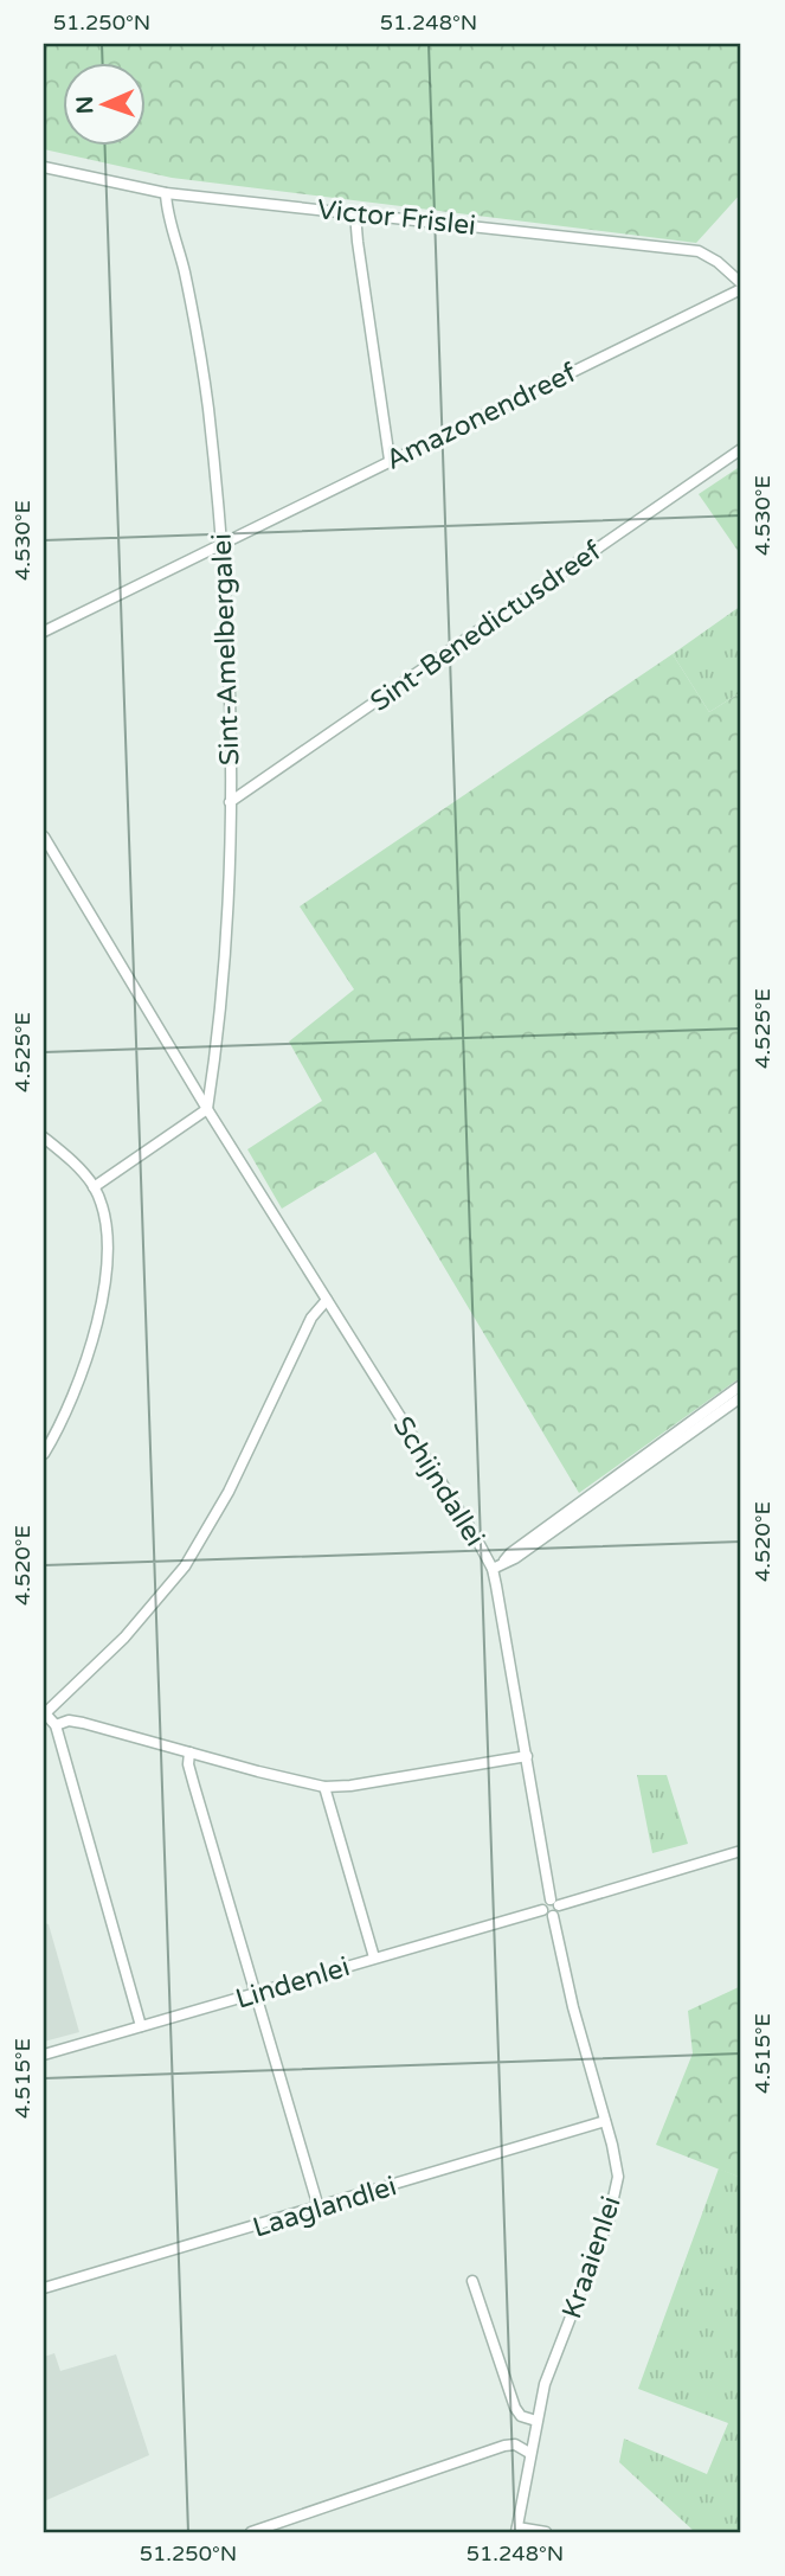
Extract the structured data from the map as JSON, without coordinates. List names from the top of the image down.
{
  "streets": {
    "street": [
      "Victor Frislei",
      "Amazonendreef",
      "Sint-Benedictusdreef",
      "Sint-Amelbergalei",
      "Schijndallei",
      "Lindenlei",
      "Laaglandlei",
      "Kraaienlei"
    ]
  },
  "crossings": [
    ["Victor Frislei", "Amazonendreef"],
    ["Victor Frislei", "Sint-Amelbergalei"],
    ["Amazonendreef", "Sint-Amelbergalei"],
    ["Sint-Benedictusdreef", "Sint-Amelbergalei"],
    ["Sint-Amelbergalei", "Schijndallei"],
    ["Schijndallei", "Lindenlei"],
    ["Schijndallei", "Kraaienlei"],
    ["Lindenlei", "Kraaienlei"],
    ["Laaglandlei", "Kraaienlei"]
  ],
  "north": "left",
  "coordinates": [
    "51.250°N",
    "51.248°N",
    "4.530°E",
    "4.525°E",
    "4.520°E",
    "4.515°E"
  ]
}
